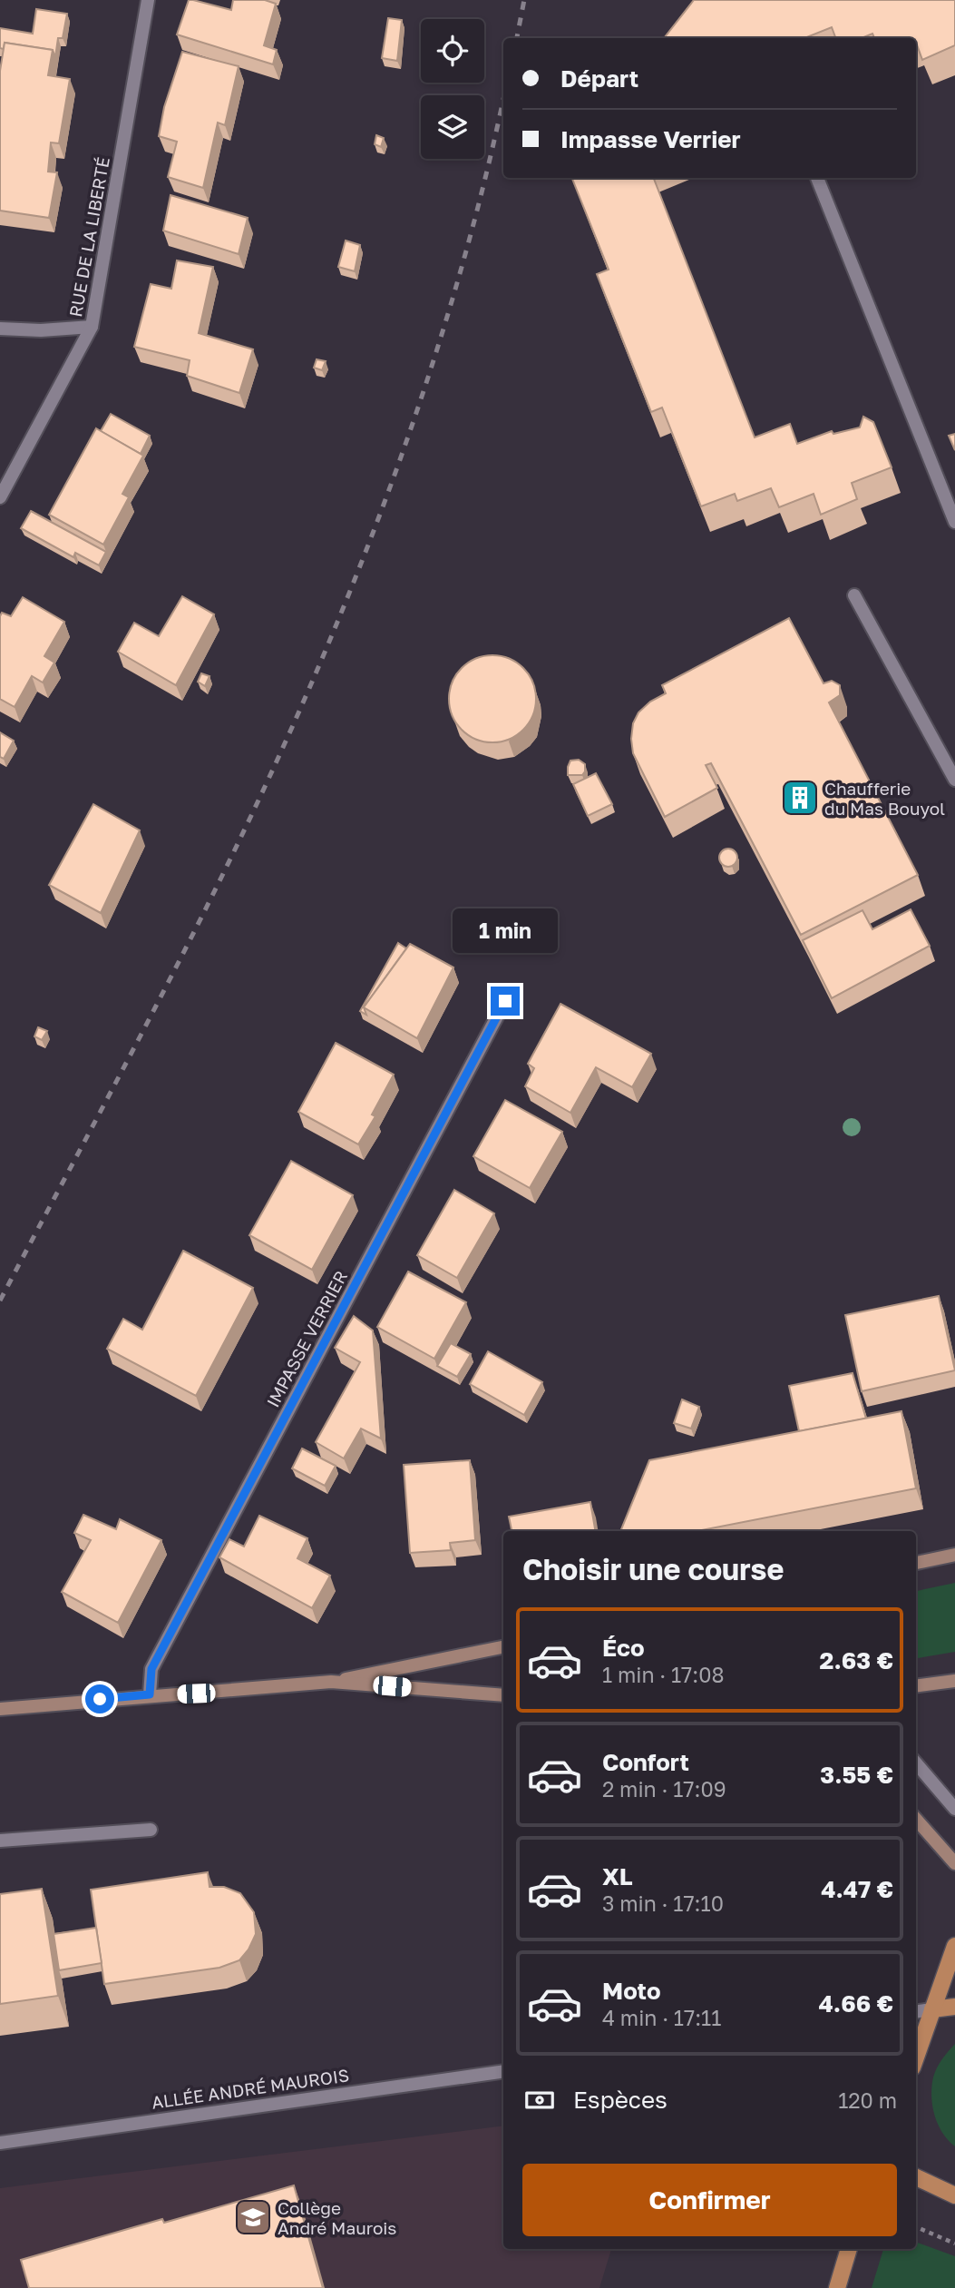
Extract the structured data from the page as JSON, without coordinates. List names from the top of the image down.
{
  "streets": {
    "street": ["RUE DE LA LIBERTÉ", "IMPASSE VERRIER", "ALLÉE ANDRÉ MAUROIS"]
  },
  "places": {
    "building": ["Chaufferie du Mas Bouyol"],
    "school or university": ["Collège André Maurois"]
  },
  "page": {
    "banner": ["Départ", "Impasse Verrier"],
    "bubble": "1 min",
    "heading": "Choisir une course",
    "list": [
      {
        "name": "Éco",
        "note": "1 min · 17:08",
        "value": "2.63 €"
      },
      {
        "name": "Confort",
        "note": "2 min · 17:09",
        "value": "3.55 €"
      },
      {
        "name": "XL",
        "note": "3 min · 17:10",
        "value": "4.47 €"
      },
      {
        "name": "Moto",
        "note": "4 min · 17:11",
        "value": "4.66 €"
      }
    ],
    "pay": ["Espèces", "120 m"],
    "buttons": "Confirmer"
  }
}
